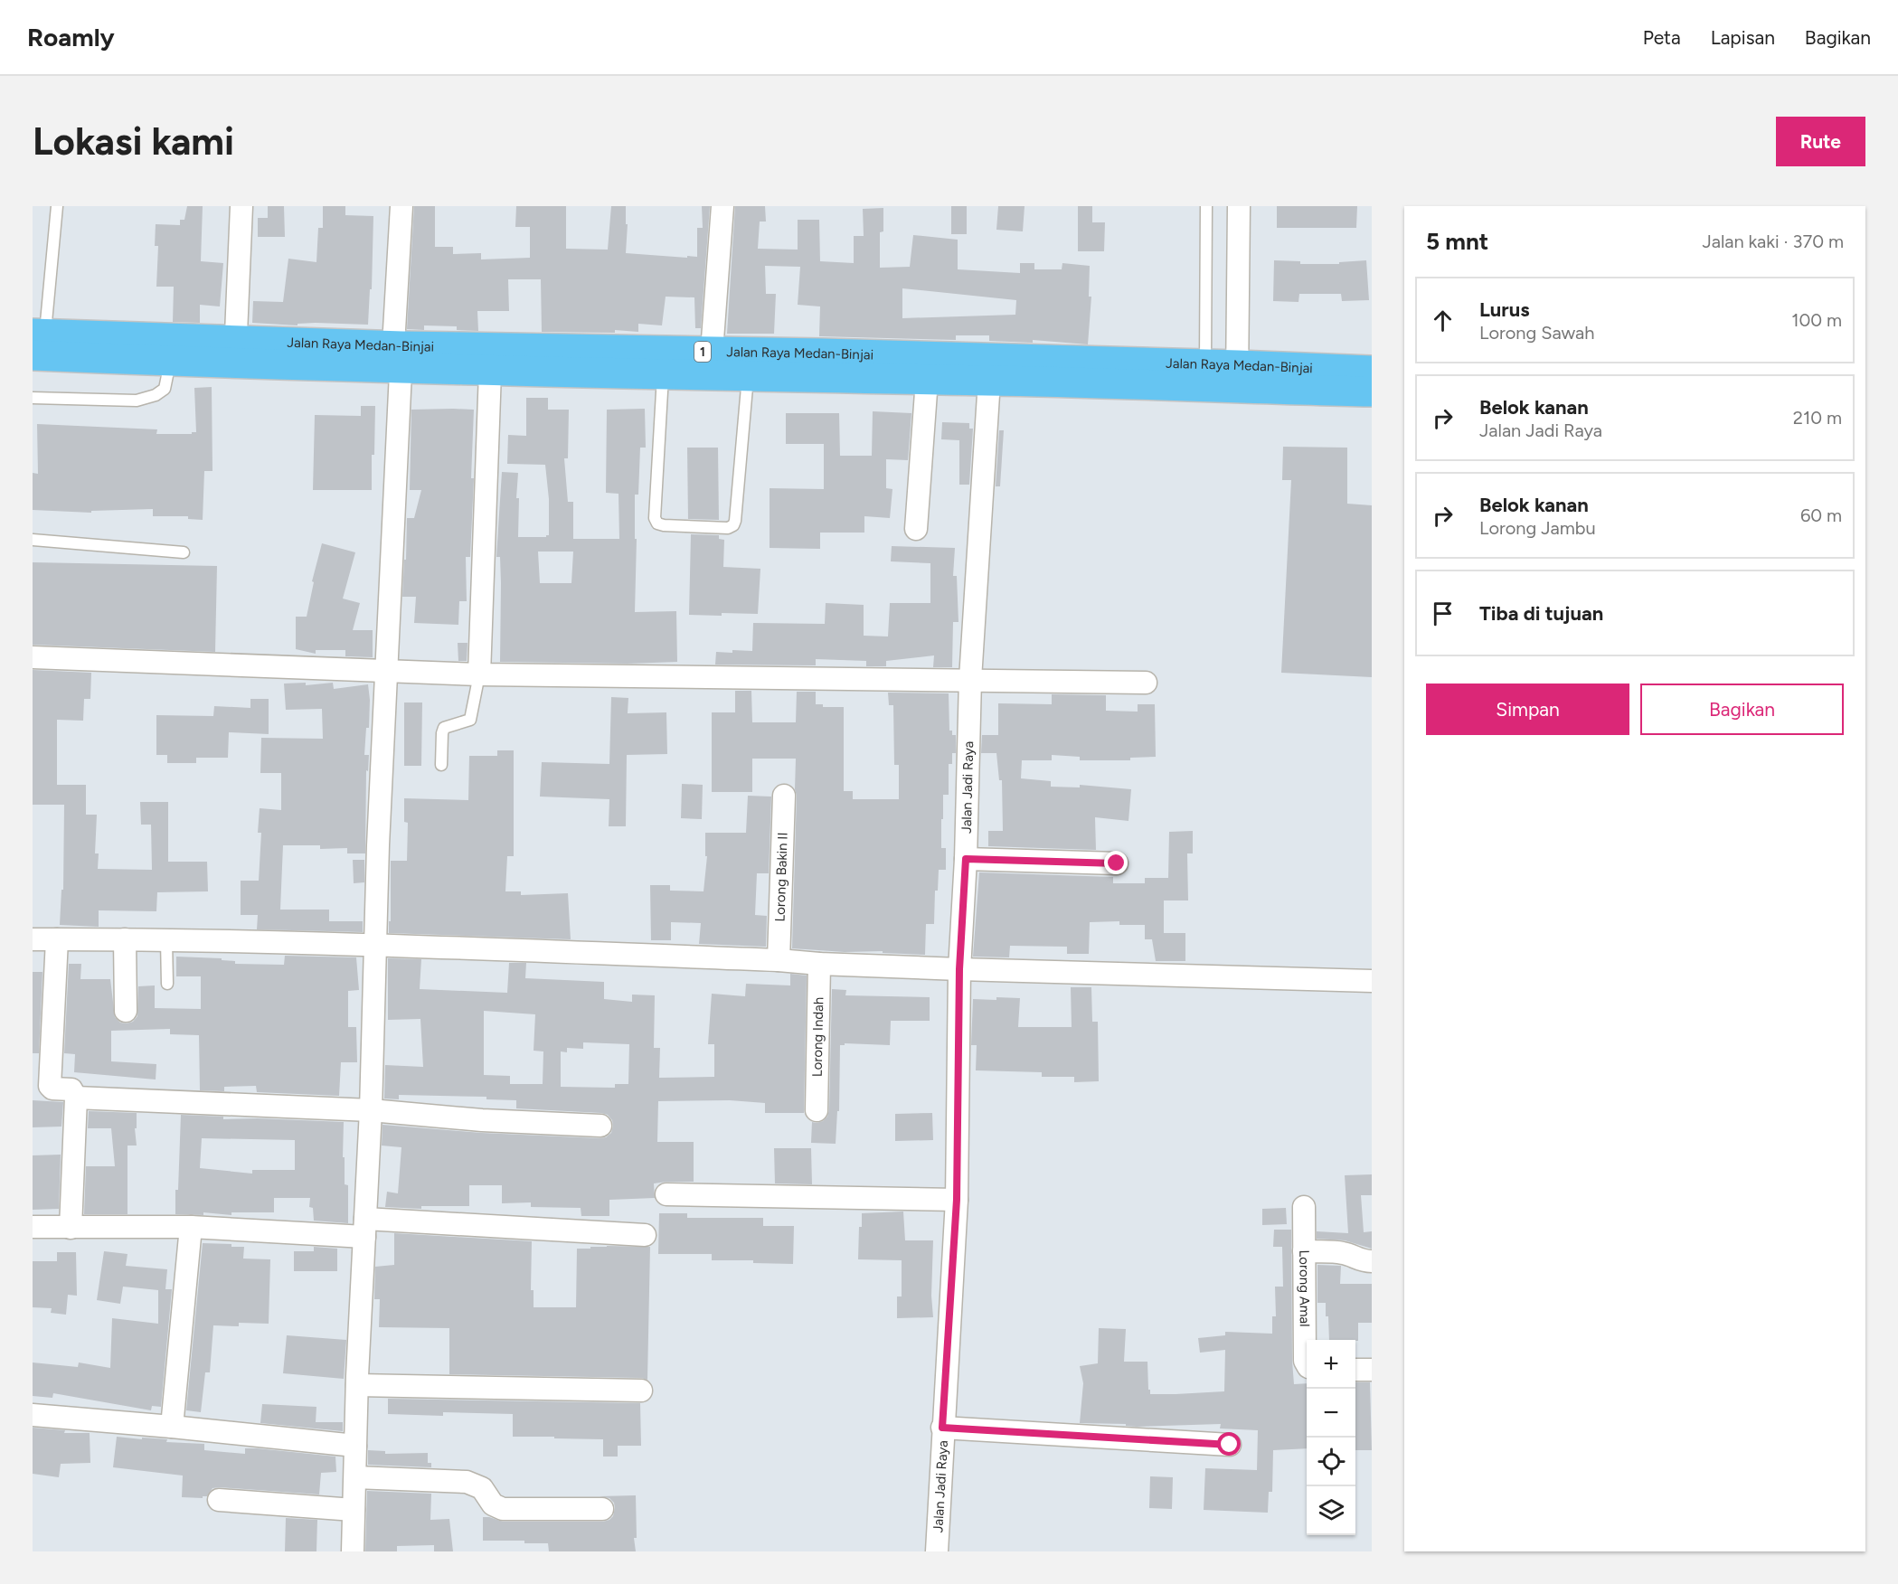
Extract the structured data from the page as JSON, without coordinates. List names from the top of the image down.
{
  "streets": {
    "highway": ["Jalan Raya Medan-Binjai", "1"],
    "street": [
      "Jalan Jadi Raya",
      "Lorong Bakin II",
      "Lorong Indah",
      "Lorong Amal"
    ]
  },
  "crossings": [
    ["Jalan Raya Medan-Binjai", "Jalan Jadi Raya"]
  ],
  "page": {
    "header": "Roamly",
    "nav": ["Peta", "Lapisan", "Bagikan"],
    "buttons": [
      "Rute",
      ["Simpan", "Bagikan"]
    ],
    "title": "Lokasi kami",
    "heading": ["5 mnt", "Jalan kaki · 370 m"],
    "list": [
      ["Lurus", "Lorong Sawah", "100 m"],
      ["Belok kanan", "Jalan Jadi Raya", "210 m"],
      ["Belok kanan", "Lorong Jambu", "60 m"],
      "Tiba di tujuan"
    ],
    "map_buttons": ["+", "−"]
  }
}
